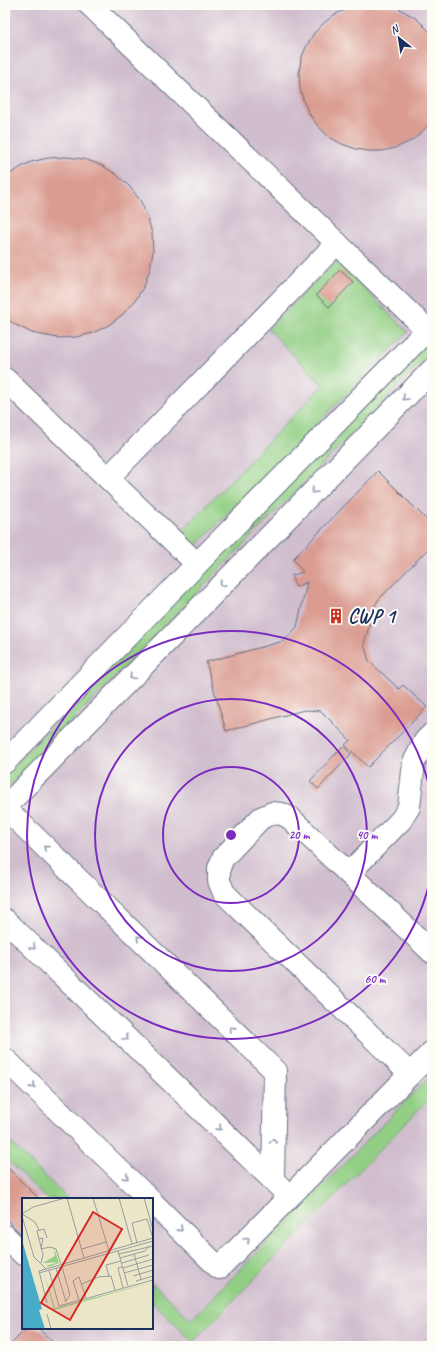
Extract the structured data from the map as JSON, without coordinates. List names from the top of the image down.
{
  "places": {
    "building": ["CWP 1"]
  },
  "north": "top left",
  "rings": ["20 m", "40 m", "60 m"]
}
